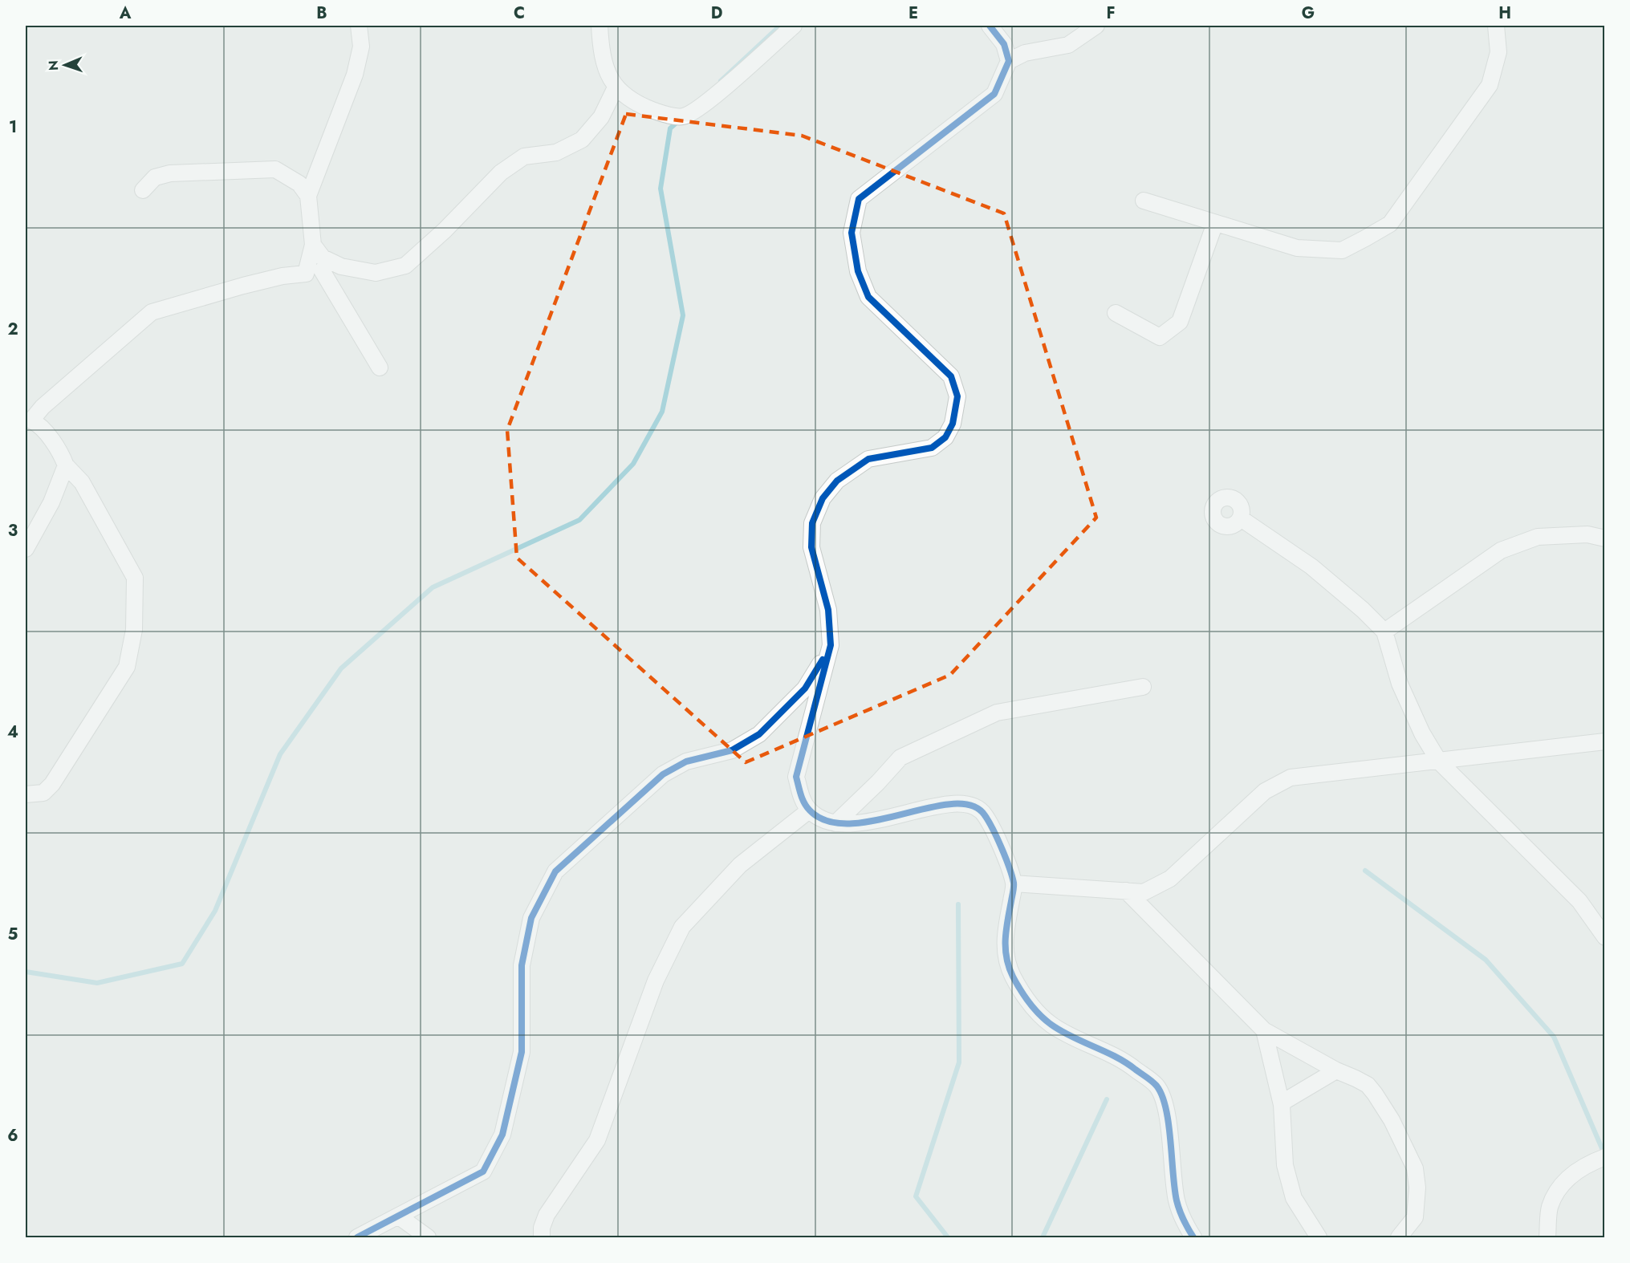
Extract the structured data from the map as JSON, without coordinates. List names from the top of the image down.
{
  "north": "left",
  "grid": {
    "columns": [
      "A",
      "B",
      "C",
      "D",
      "E",
      "F",
      "G",
      "H"
    ],
    "rows": [
      "1",
      "2",
      "3",
      "4",
      "5",
      "6"
    ]
  }
}
